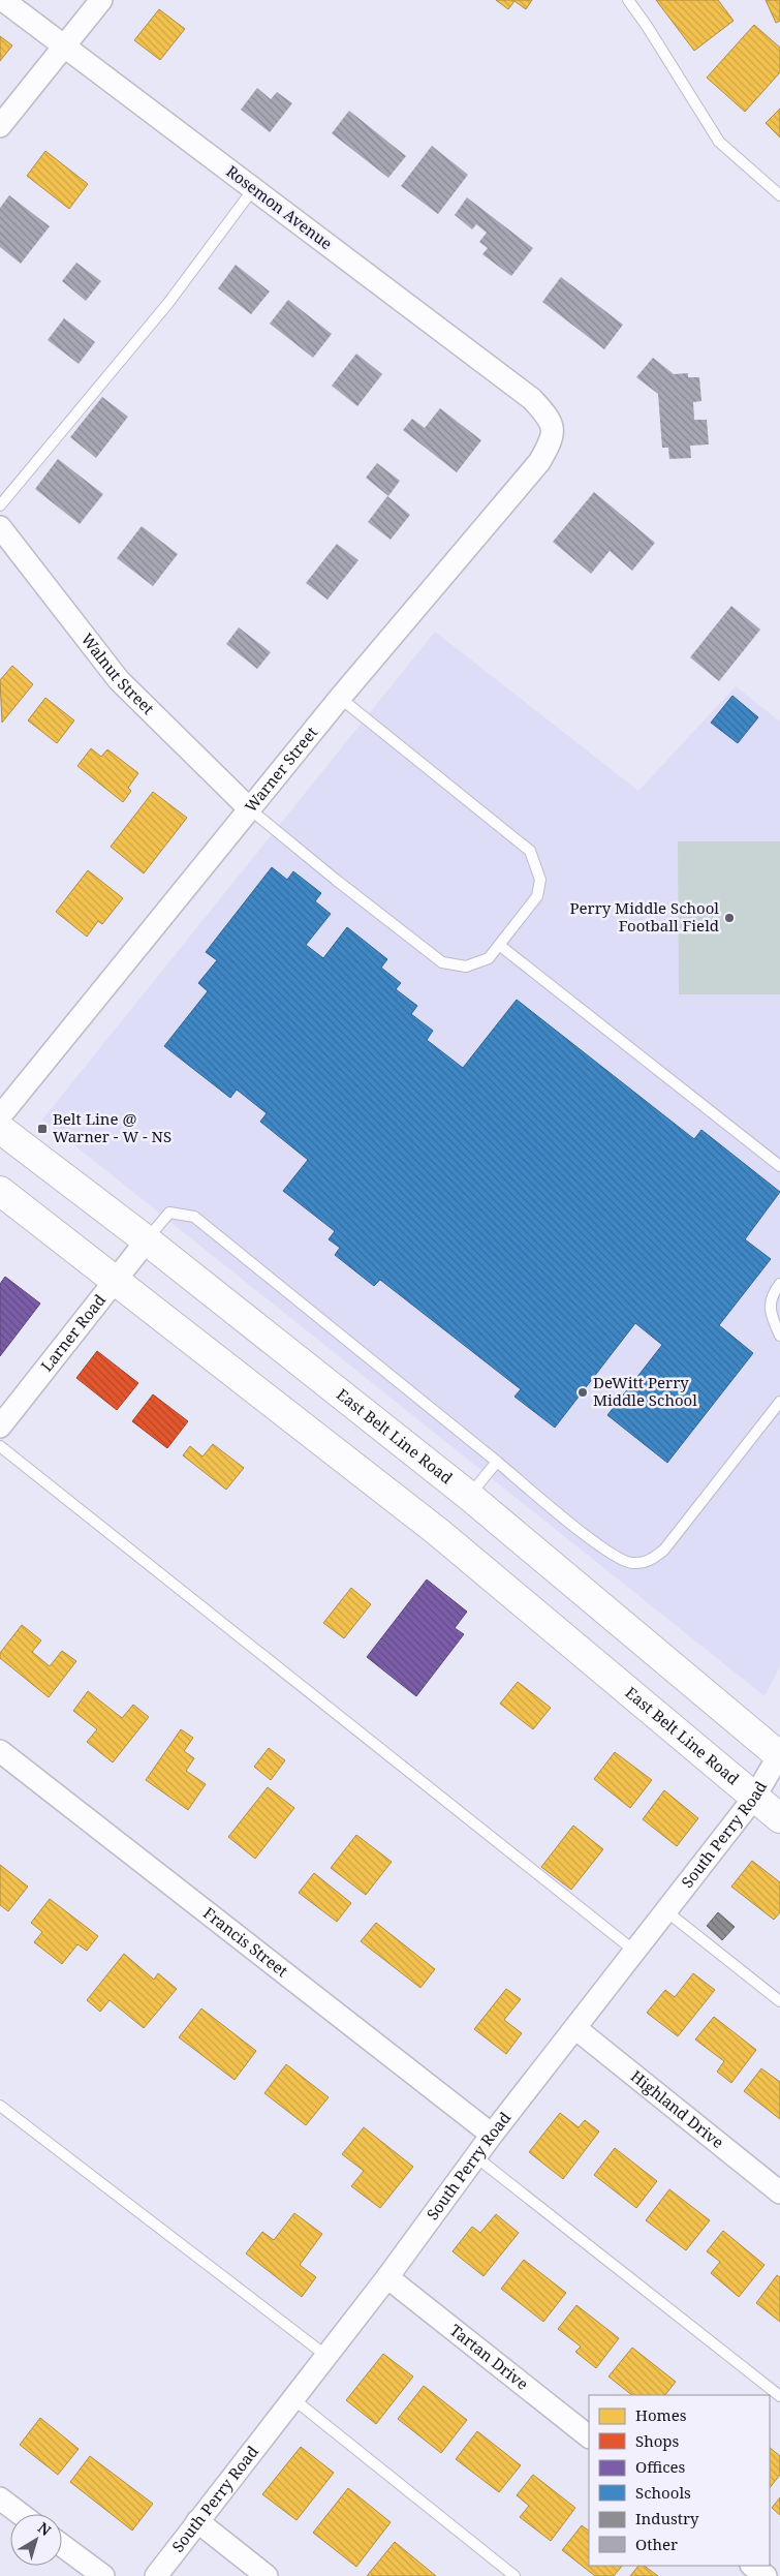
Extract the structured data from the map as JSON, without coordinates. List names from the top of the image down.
{
  "streets": {
    "main road": ["East Belt Line Road"],
    "street": [
      "Rosemon Avenue",
      "Walnut Street",
      "Warner Street",
      "Larner Road",
      "South Perry Road",
      "Francis Street",
      "Highland Drive",
      "Tartan Drive"
    ]
  },
  "crossings": [
    ["Rosemon Avenue", "Warner Street"],
    ["Walnut Street", "Warner Street"],
    ["Larner Road", "East Belt Line Road"],
    ["East Belt Line Road", "South Perry Road"],
    ["South Perry Road", "Francis Street"],
    ["South Perry Road", "Highland Drive"],
    ["South Perry Road", "Tartan Drive"]
  ],
  "places": {
    "other": ["Perry Middle School Football Field", "DeWitt Perry Middle School"],
    "transit": ["Belt Line @ Warner - W - NS"]
  },
  "legend": [
    "Homes",
    "Shops",
    "Offices",
    "Schools",
    "Industry",
    "Other"
  ],
  "north": "top right"
}
